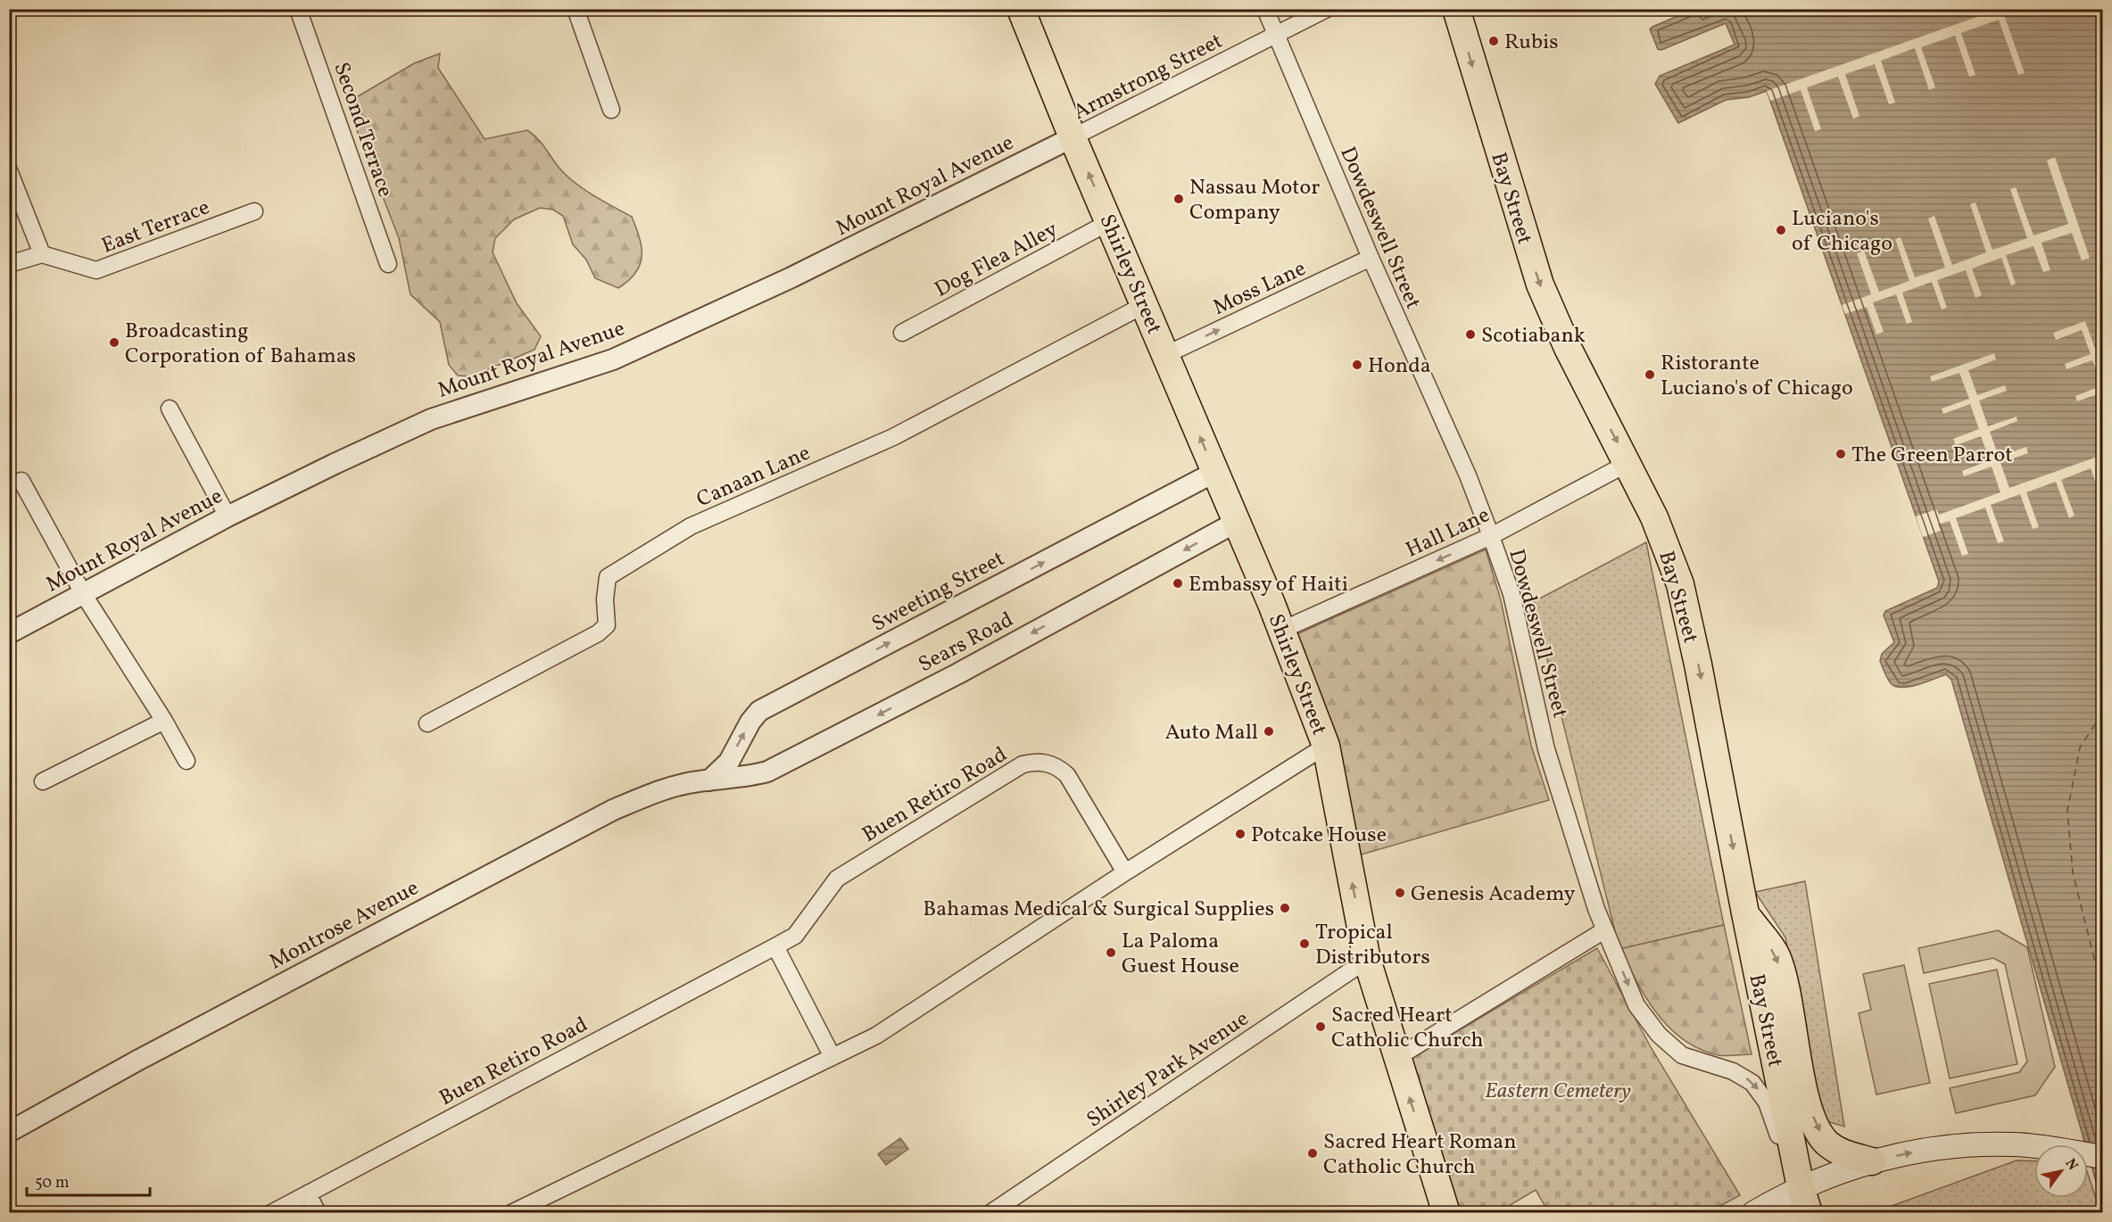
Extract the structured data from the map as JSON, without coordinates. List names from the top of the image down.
{
  "streets": {
    "highway": ["Bay Street", "Shirley Street"],
    "street": [
      "Armstrong Street",
      "Second Terrace",
      "Mount Royal Avenue",
      "East Terrace",
      "Dowdeswell Street",
      "Dog Flea Alley",
      "Moss Lane",
      "Canaan Lane",
      "Hall Lane",
      "Sweeting Street",
      "Sears Road",
      "Buen Retiro Road",
      "Montrose Avenue",
      "Shirley Park Avenue"
    ]
  },
  "crossings": [
    ["Armstrong Street", "Mount Royal Avenue"],
    ["Armstrong Street", "Dowdeswell Street"],
    ["Armstrong Street", "Shirley Street"],
    ["Mount Royal Avenue", "Shirley Street"],
    ["Bay Street", "Dowdeswell Street"],
    ["Bay Street", "Hall Lane"],
    ["Dowdeswell Street", "Moss Lane"],
    ["Dowdeswell Street", "Hall Lane"],
    ["Dog Flea Alley", "Shirley Street"],
    ["Shirley Street", "Moss Lane"],
    ["Shirley Street", "Canaan Lane"],
    ["Shirley Street", "Hall Lane"],
    ["Shirley Street", "Sweeting Street"],
    ["Shirley Street", "Sears Road"],
    ["Shirley Street", "Shirley Park Avenue"],
    ["Sweeting Street", "Sears Road"],
    ["Sweeting Street", "Montrose Avenue"],
    ["Sears Road", "Montrose Avenue"]
  ],
  "one_way": [
    "Bay Street",
    "Shirley Street",
    "Moss Lane",
    "Hall Lane",
    "Sweeting Street",
    "Sears Road"
  ],
  "parks": ["Eastern Cemetery"],
  "places": [
    "Rubis",
    "Nassau Motor Company",
    "Luciano's of Chicago",
    "Scotiabank",
    "Broadcasting Corporation of Bahamas",
    "Honda",
    "Ristorante Luciano's of Chicago",
    "The Green Parrot",
    "Embassy of Haiti",
    "Auto Mall",
    "Potcake House",
    "Genesis Academy",
    "Bahamas Medical & Surgical Supplies",
    "Tropical Distributors",
    "La Paloma Guest House",
    "Sacred Heart Catholic Church",
    "Sacred Heart Roman Catholic Church"
  ],
  "scale_bar": "50 m",
  "north": "top right"
}
